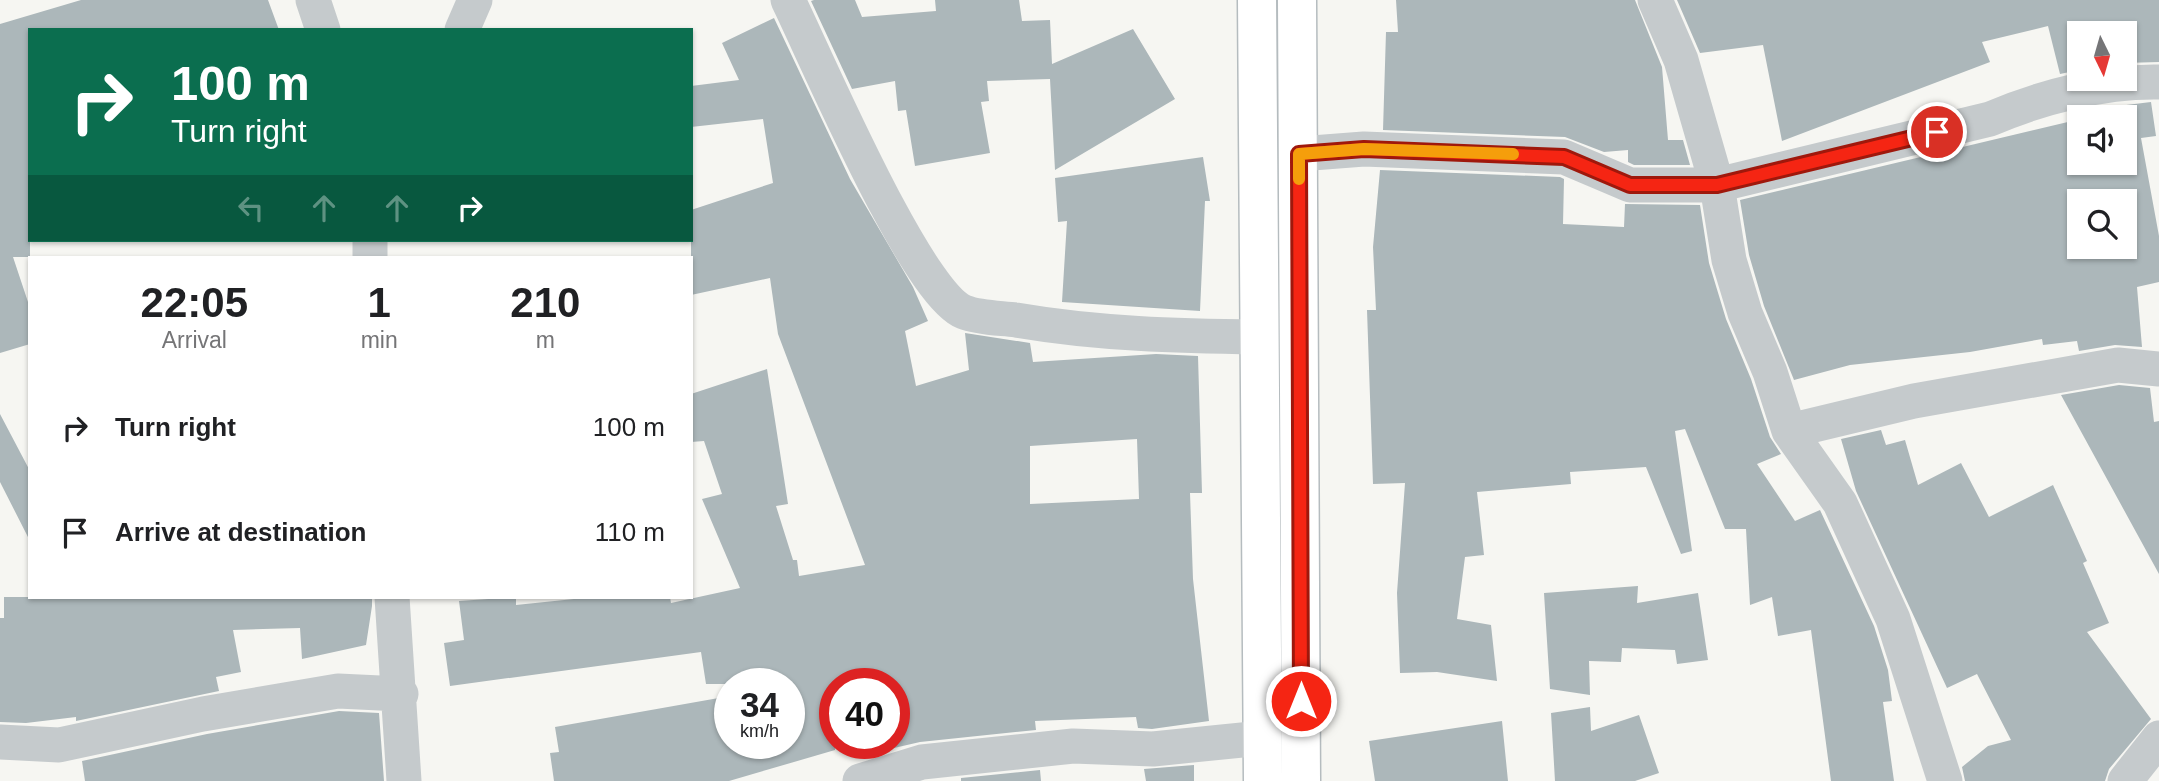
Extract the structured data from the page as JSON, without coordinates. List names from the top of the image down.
{
  "north": "bottom",
  "page": {
    "turn": ["100 m", "Turn right"],
    "eta": [
      "22:05",
      "Arrival",
      "1",
      "min",
      "210",
      "m"
    ],
    "list": [
      {
        "name": "Turn right",
        "value": "100 m"
      },
      {
        "name": "Arrive at destination",
        "value": "110 m"
      }
    ],
    "speed": "34 km/h",
    "limit": "40"
  }
}
